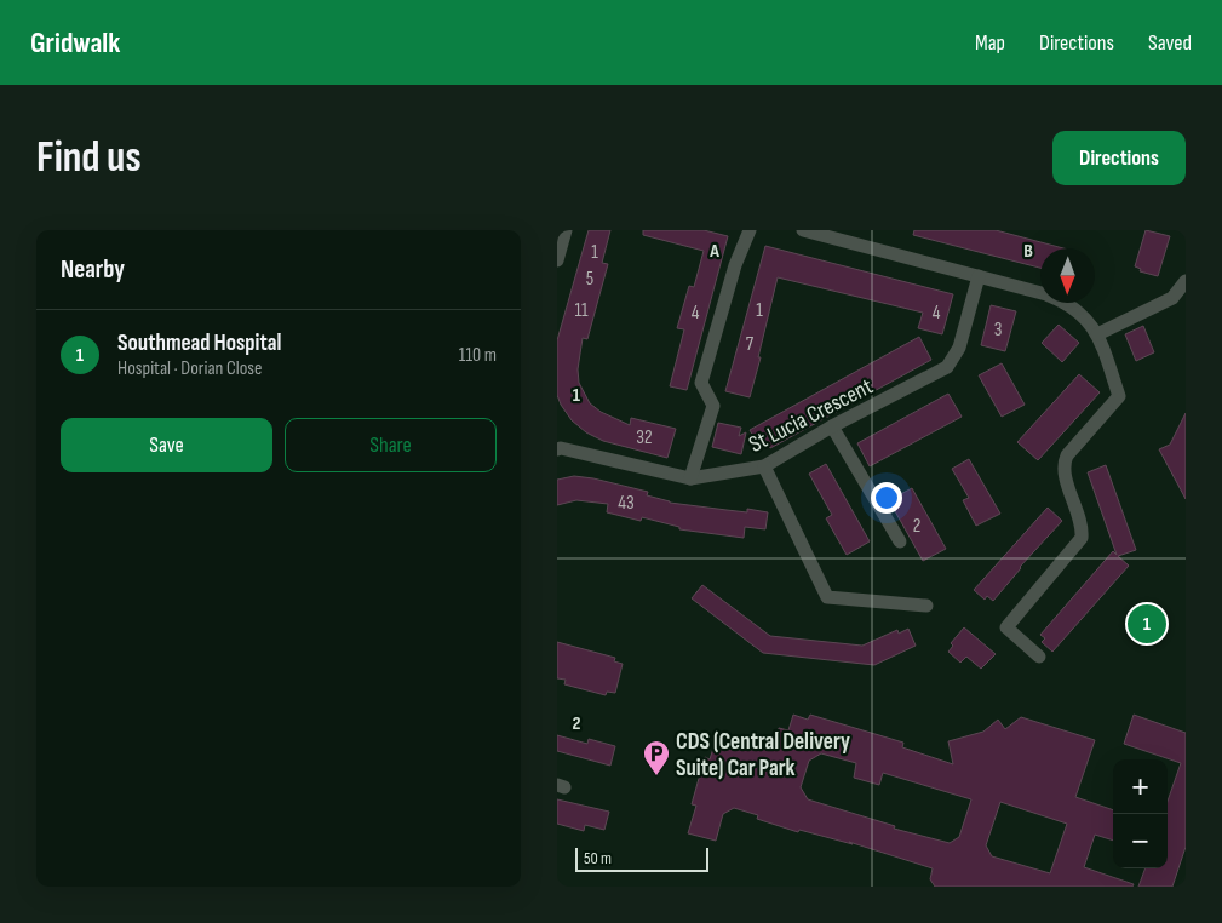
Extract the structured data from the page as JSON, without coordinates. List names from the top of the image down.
{
  "streets": {
    "street": ["St Lucia Crescent"]
  },
  "places": {
    "parking": ["CDS (Central Delivery Suite) Car Park"]
  },
  "house_numbers": [
    "1",
    "5",
    "11",
    "1",
    "4",
    "4",
    "3",
    "7",
    "32",
    "43",
    "2"
  ],
  "scale_bar": "50 m",
  "north": "bottom",
  "page": {
    "header": "Gridwalk",
    "nav": ["Map", "Directions", "Saved"],
    "buttons": [
      "Directions",
      ["Save", "Share"]
    ],
    "title": "Find us",
    "heading": "Nearby",
    "list": [
      {
        "mark": "1",
        "name": "Southmead Hospital",
        "note": "Hospital · Dorian Close",
        "value": "110 m"
      }
    ],
    "pins": "1",
    "map_buttons": ["+", "−"],
    "scale": "50 m"
  },
  "grid": {
    "columns": ["A", "B"],
    "rows": ["1", "2"]
  }
}
